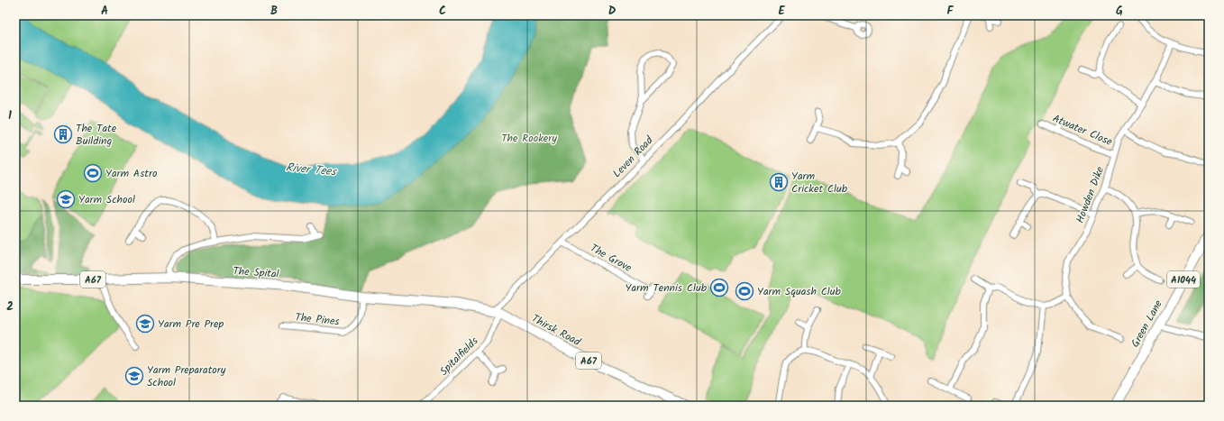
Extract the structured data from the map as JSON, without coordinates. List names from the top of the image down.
{
  "streets": {
    "main road": [
      "The Spital",
      "A67",
      "A1044",
      "Green Lane",
      "Thirsk Road"
    ],
    "street": [
      "Atwater Close",
      "Leven Road",
      "Howden Dike",
      "The Grove",
      "The Pines",
      "Spitalfields"
    ]
  },
  "crossings": [
    ["Atwater Close", "Howden Dike"],
    ["Leven Road", "The Grove"],
    ["Leven Road", "The Spital"],
    ["Leven Road", "Thirsk Road"],
    ["Leven Road", "Spitalfields"],
    ["The Spital", "The Pines"],
    ["The Spital", "Thirsk Road"],
    ["The Spital", "Spitalfields"],
    ["Thirsk Road", "Spitalfields"]
  ],
  "water": ["River Tees"],
  "parks": ["The Rookery"],
  "places": {
    "building": ["The Tate Building", "Yarm Cricket Club"],
    "sports": ["Yarm Astro", "Yarm Tennis Club", "Yarm Squash Club"],
    "school or university": ["Yarm School", "Yarm Pre Prep", "Yarm Preparatory School"]
  },
  "grid": {
    "columns": [
      "A",
      "B",
      "C",
      "D",
      "E",
      "F",
      "G"
    ],
    "rows": ["1", "2"]
  }
}
